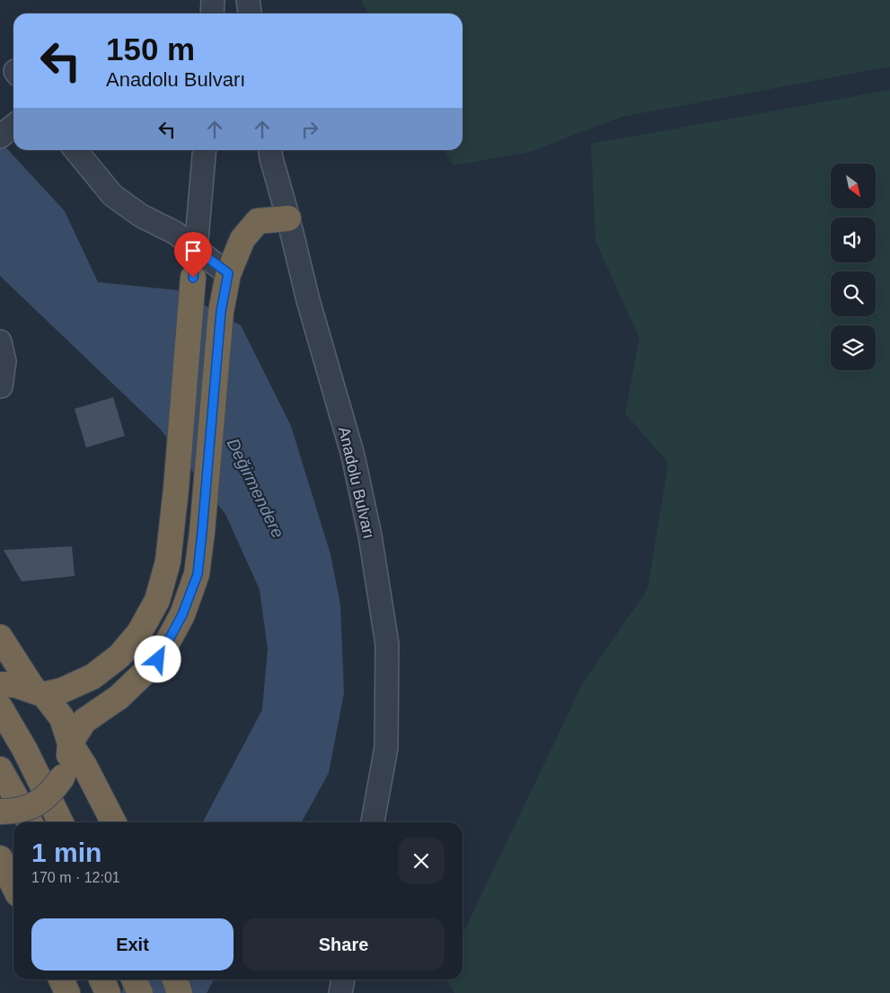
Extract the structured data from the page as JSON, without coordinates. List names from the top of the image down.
{
  "streets": {
    "street": ["Anadolu Bulvarı"]
  },
  "water": ["Değirmendere"],
  "north": "bottom right",
  "page": {
    "turn": ["150 m", "Anadolu Bulvarı"],
    "heading": ["1 min", "170 m · 12:01"],
    "buttons": ["Exit", "Share"]
  }
}
